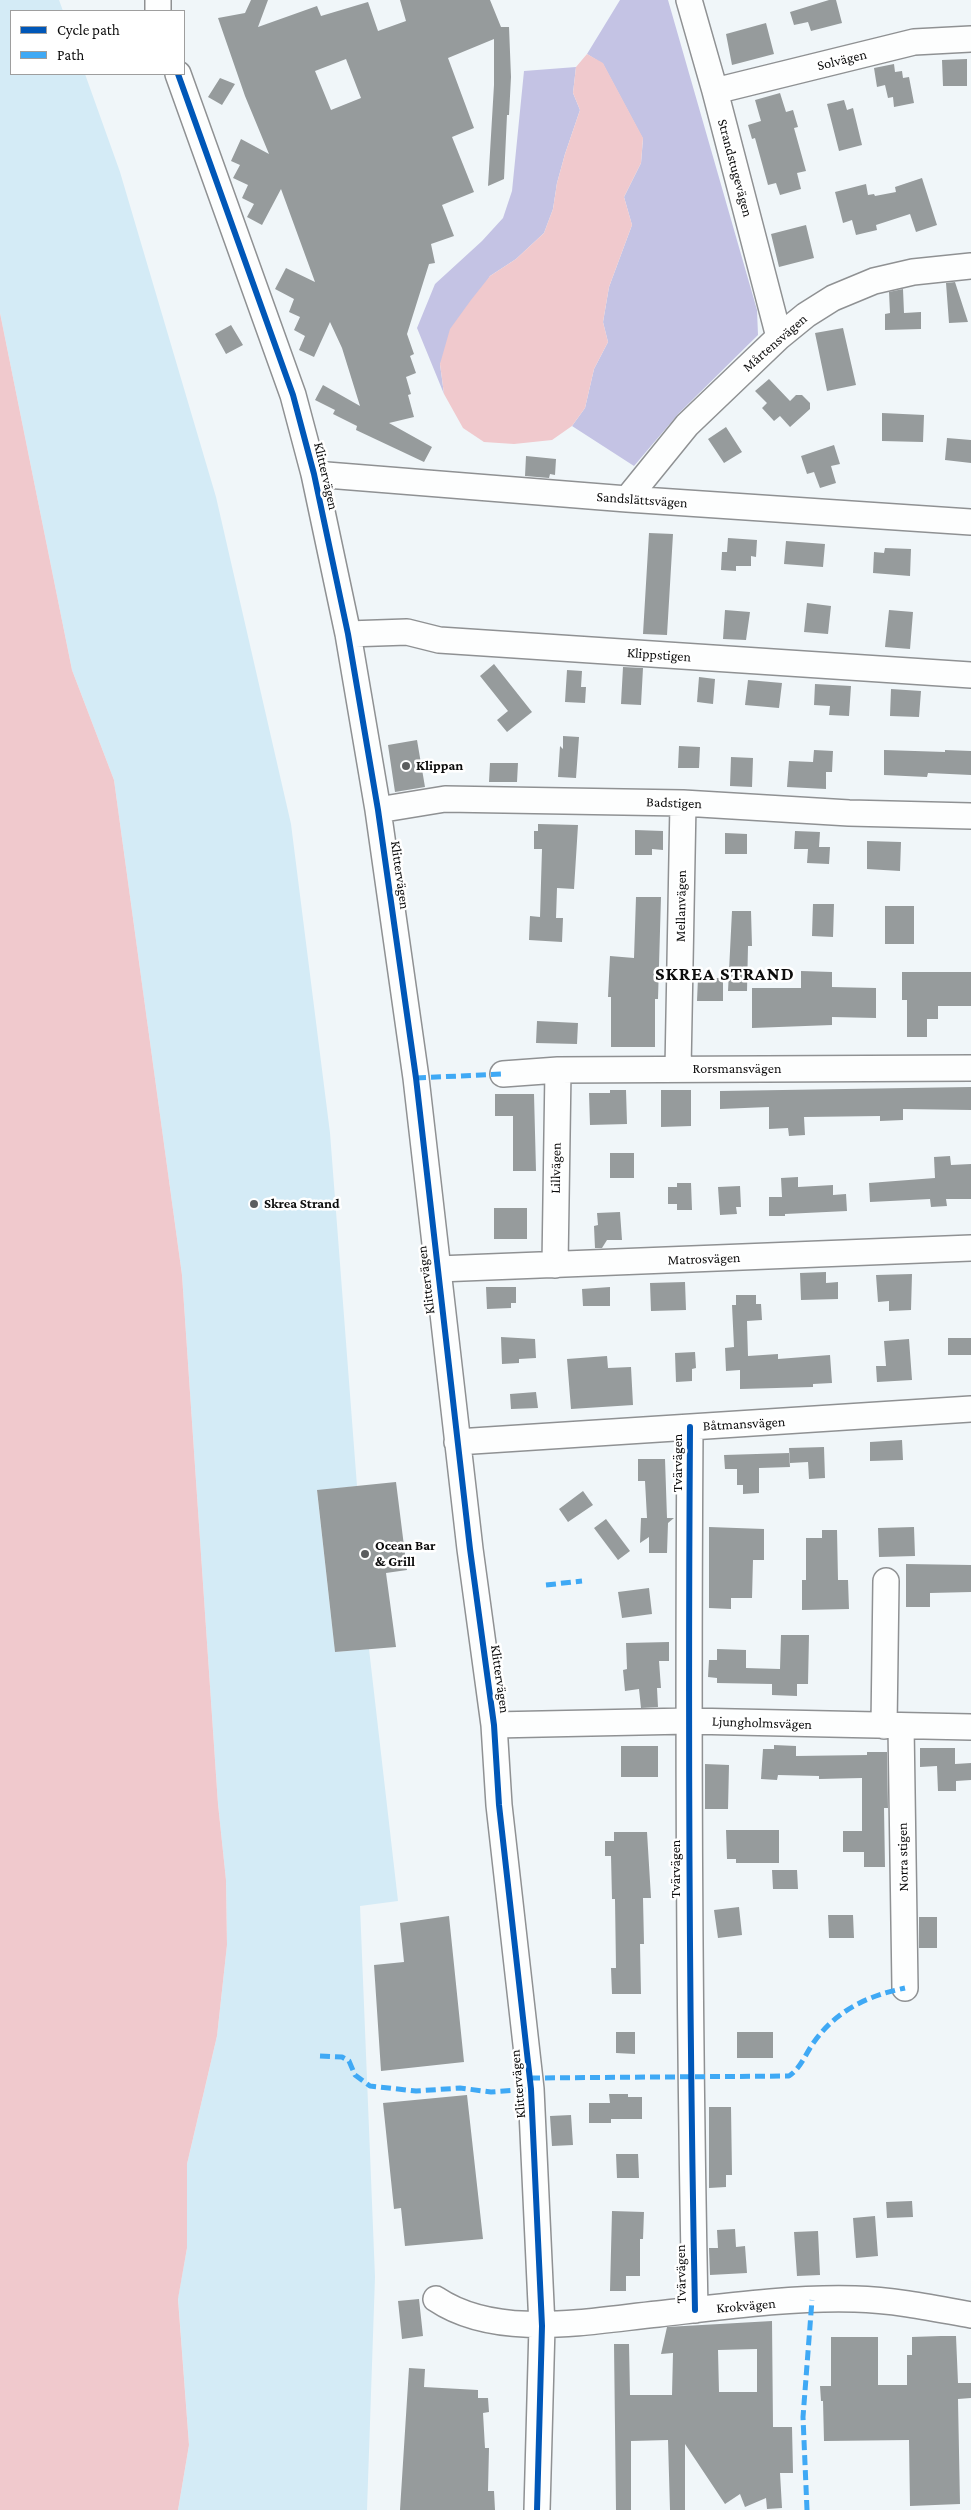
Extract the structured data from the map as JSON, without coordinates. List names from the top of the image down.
{
  "streets": {
    "street": [
      "Solvägen",
      "Strandstugevägen",
      "Mårtensvägen",
      "Klittervägen",
      "Sandslättsvägen",
      "Klippstigen",
      "Badstigen",
      "Mellanvägen",
      "Rorsmansvägen",
      "Lillvägen",
      "Matrosvägen",
      "Båtmansvägen",
      "Tvärvägen",
      "Ljungholmsvägen",
      "Norra stigen",
      "Krokvägen"
    ]
  },
  "crossings": [
    ["Solvägen", "Strandstugevägen"],
    ["Strandstugevägen", "Mårtensvägen"],
    ["Mårtensvägen", "Sandslättsvägen"],
    ["Klittervägen", "Sandslättsvägen"],
    ["Klittervägen", "Klippstigen"],
    ["Klittervägen", "Badstigen"],
    ["Klittervägen", "Matrosvägen"],
    ["Klittervägen", "Båtmansvägen"],
    ["Klittervägen", "Ljungholmsvägen"],
    ["Klittervägen", "Krokvägen"],
    ["Badstigen", "Mellanvägen"],
    ["Mellanvägen", "Rorsmansvägen"],
    ["Rorsmansvägen", "Lillvägen"],
    ["Lillvägen", "Matrosvägen"],
    ["Båtmansvägen", "Tvärvägen"],
    ["Tvärvägen", "Ljungholmsvägen"],
    ["Tvärvägen", "Krokvägen"],
    ["Ljungholmsvägen", "Norra stigen"]
  ],
  "districts": ["SKREA STRAND"],
  "places": ["Klippan", "Skrea Strand", "Ocean Bar & Grill"],
  "legend": ["Cycle path", "Path"]
}
